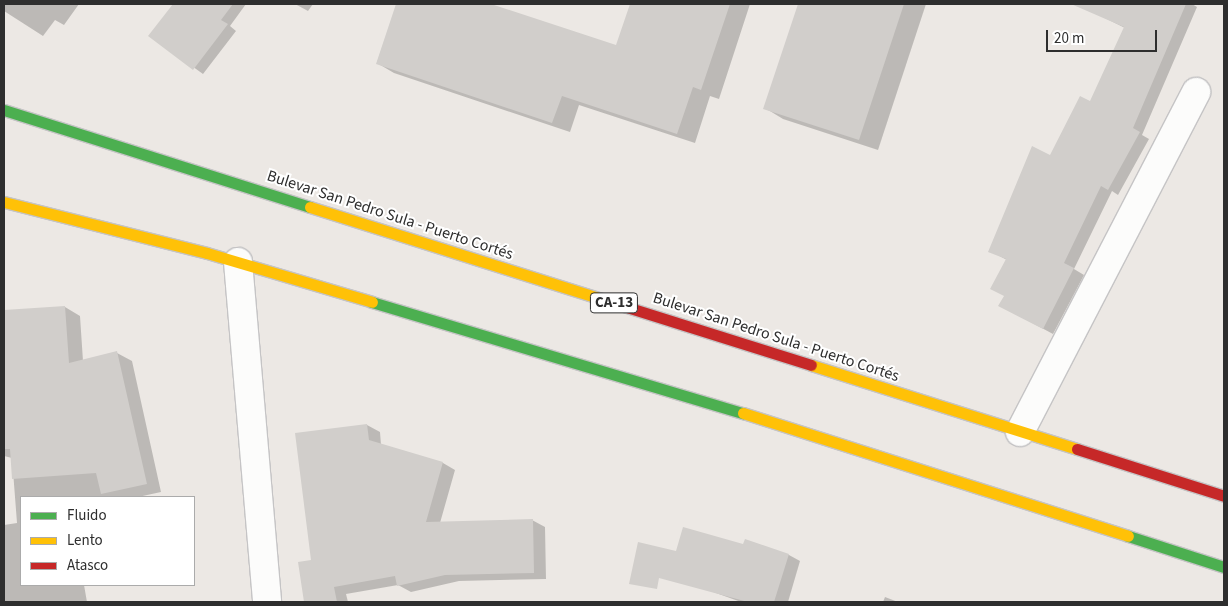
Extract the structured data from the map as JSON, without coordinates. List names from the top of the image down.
{
  "streets": {
    "highway": ["Bulevar San Pedro Sula - Puerto Cortés", "CA-13"]
  },
  "legend": ["Fluido", "Lento", "Atasco"],
  "scale_bar": "20 m"
}
